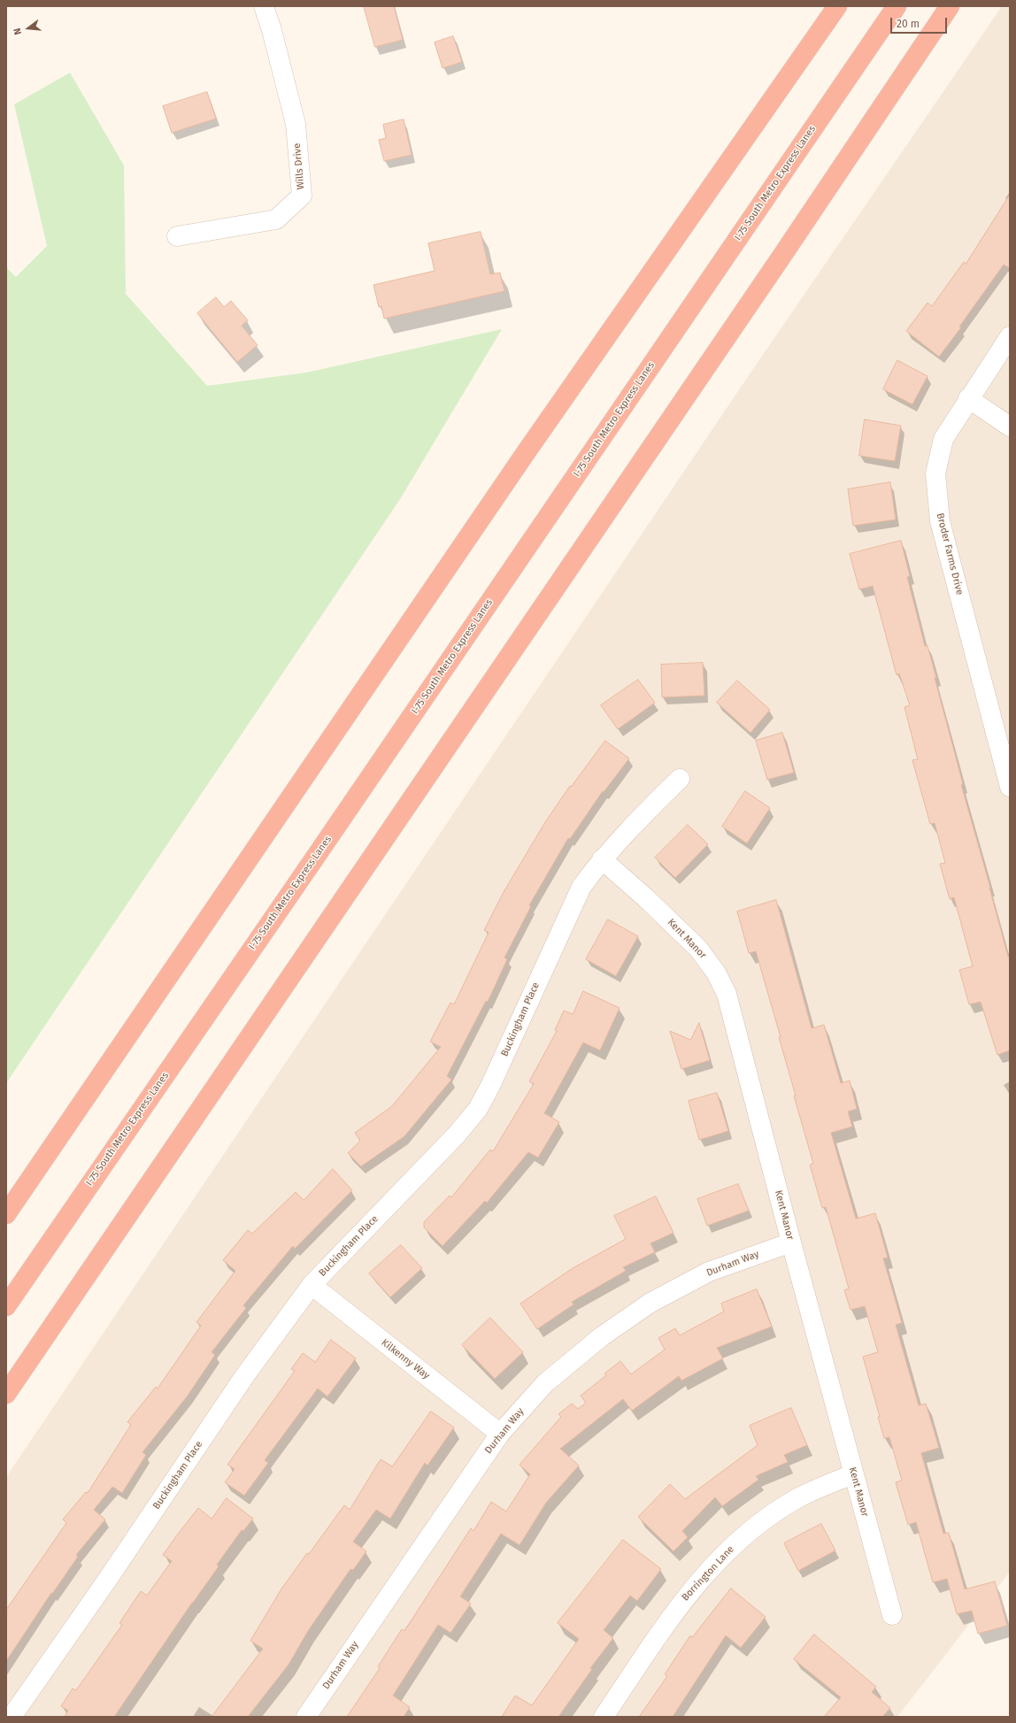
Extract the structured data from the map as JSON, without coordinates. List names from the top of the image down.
{
  "streets": {
    "highway": ["I-75 South Metro Express Lanes"],
    "street": [
      "Wills Drive",
      "Broder Farms Drive",
      "Kent Manor",
      "Buckingham Place",
      "Durham Way",
      "Kilkenny Way",
      "Borrington Lane"
    ]
  },
  "crossings": [
    ["Kent Manor", "Buckingham Place"],
    ["Kent Manor", "Durham Way"],
    ["Kent Manor", "Borrington Lane"],
    ["Buckingham Place", "Kilkenny Way"],
    ["Durham Way", "Kilkenny Way"]
  ],
  "scale_bar": "20 m",
  "north": "left"
}
